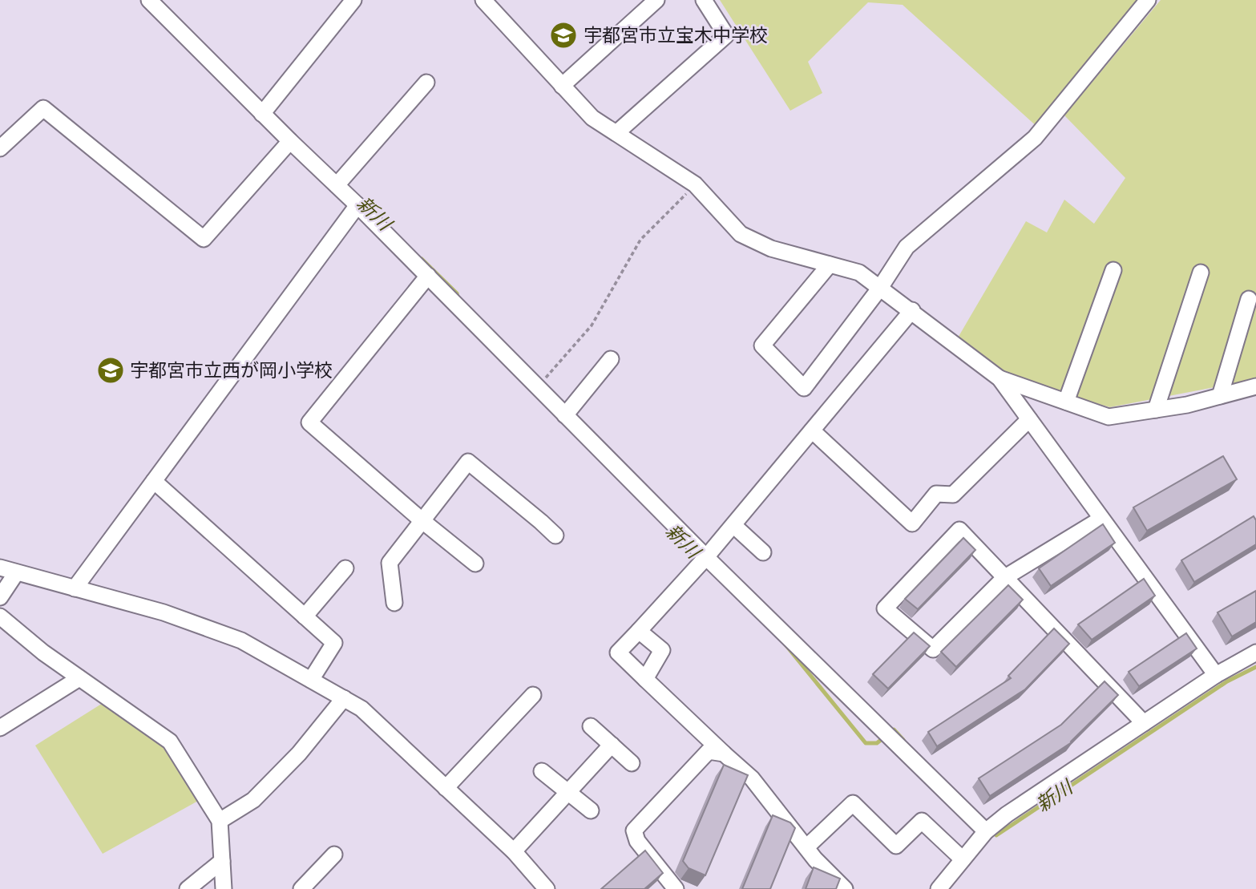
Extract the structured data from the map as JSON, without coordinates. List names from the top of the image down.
{
  "water": ["新川"],
  "places": {
    "school or university": ["宇都宮市立宝木中学校", "宇都宮市立西が岡小学校"]
  }
}
